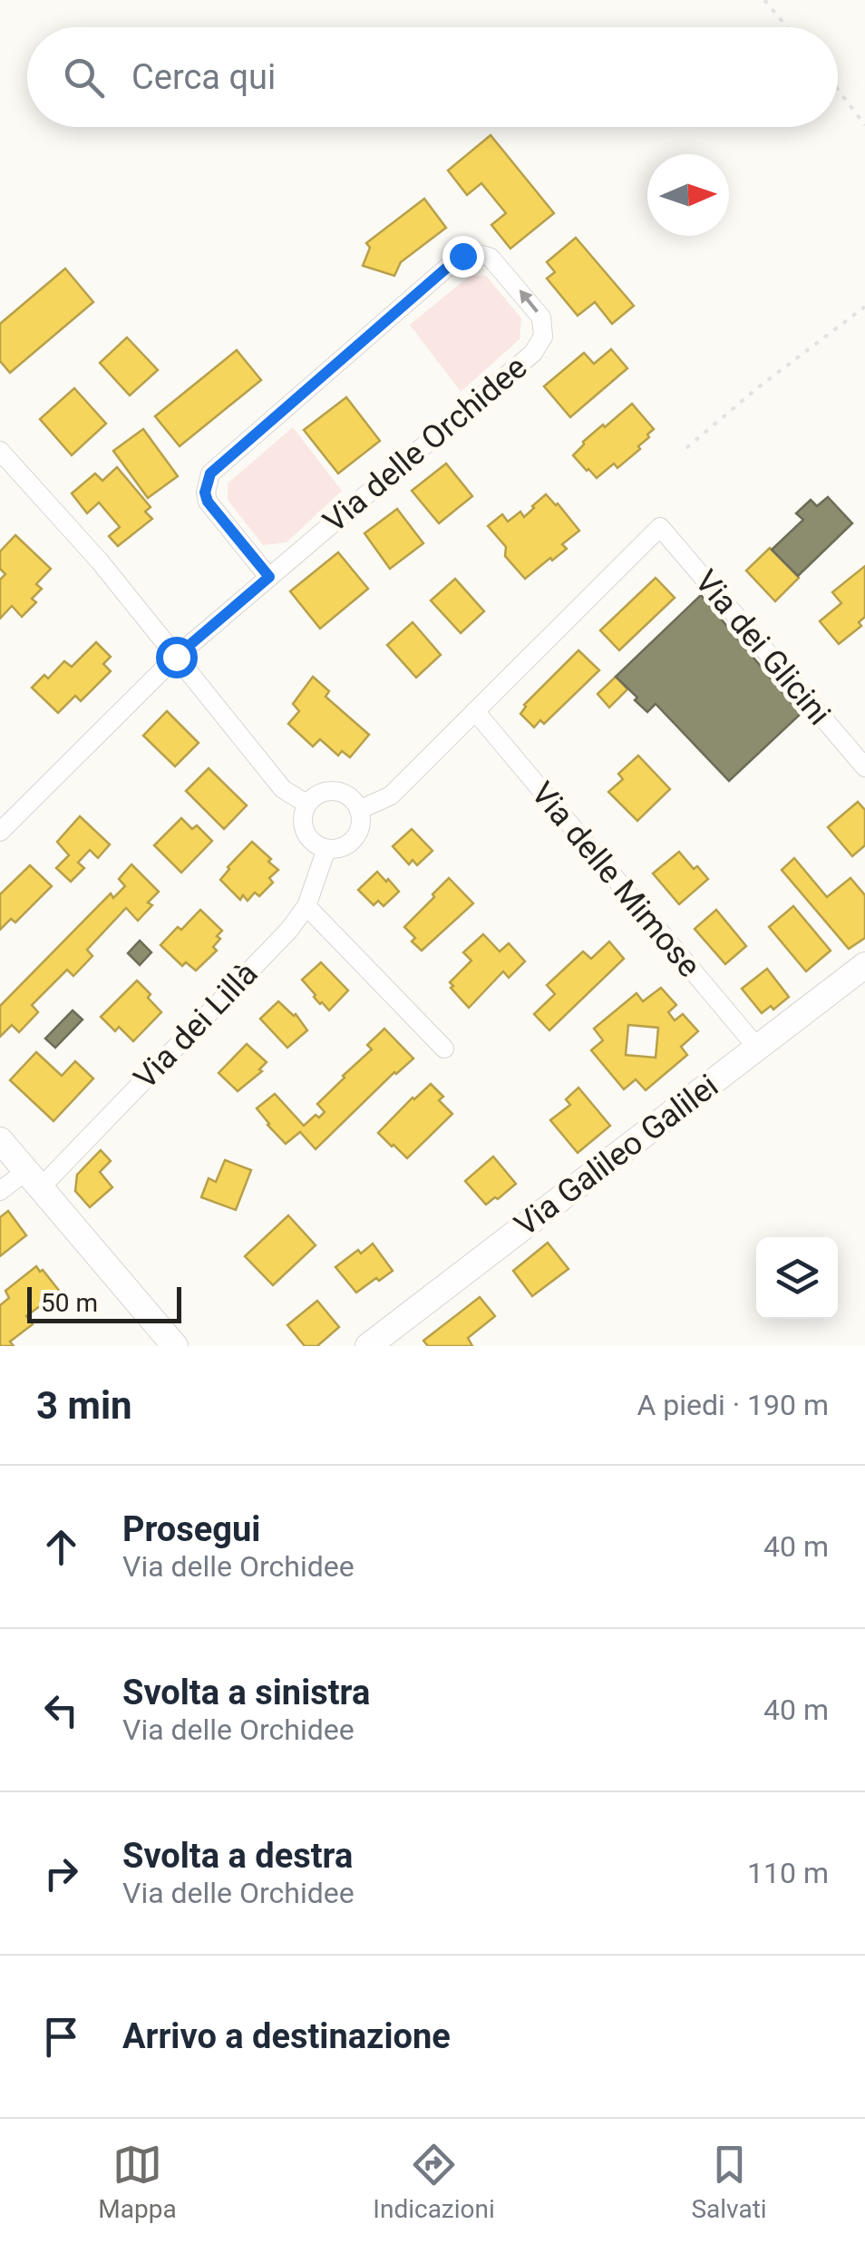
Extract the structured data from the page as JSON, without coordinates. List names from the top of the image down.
{
  "streets": {
    "street": [
      "Via delle Orchidee",
      "Via dei Glicini",
      "Via delle Mimose",
      "Via dei Lillà",
      "Via Galileo Galilei"
    ]
  },
  "crossings": [
    ["Via dei Glicini", "Via delle Mimose"],
    ["Via delle Mimose", "Via Galileo Galilei"]
  ],
  "scale_bar": "50 m",
  "north": "right",
  "page": {
    "search": "Cerca qui",
    "scale": "50 m",
    "heading": ["3 min", "A piedi · 190 m"],
    "list": [
      ["Prosegui", "Via delle Orchidee", "40 m"],
      ["Svolta a sinistra", "Via delle Orchidee", "40 m"],
      ["Svolta a destra", "Via delle Orchidee", "110 m"],
      "Arrivo a destinazione"
    ],
    "nav": ["Mappa", "Indicazioni", "Salvati"]
  }
}
